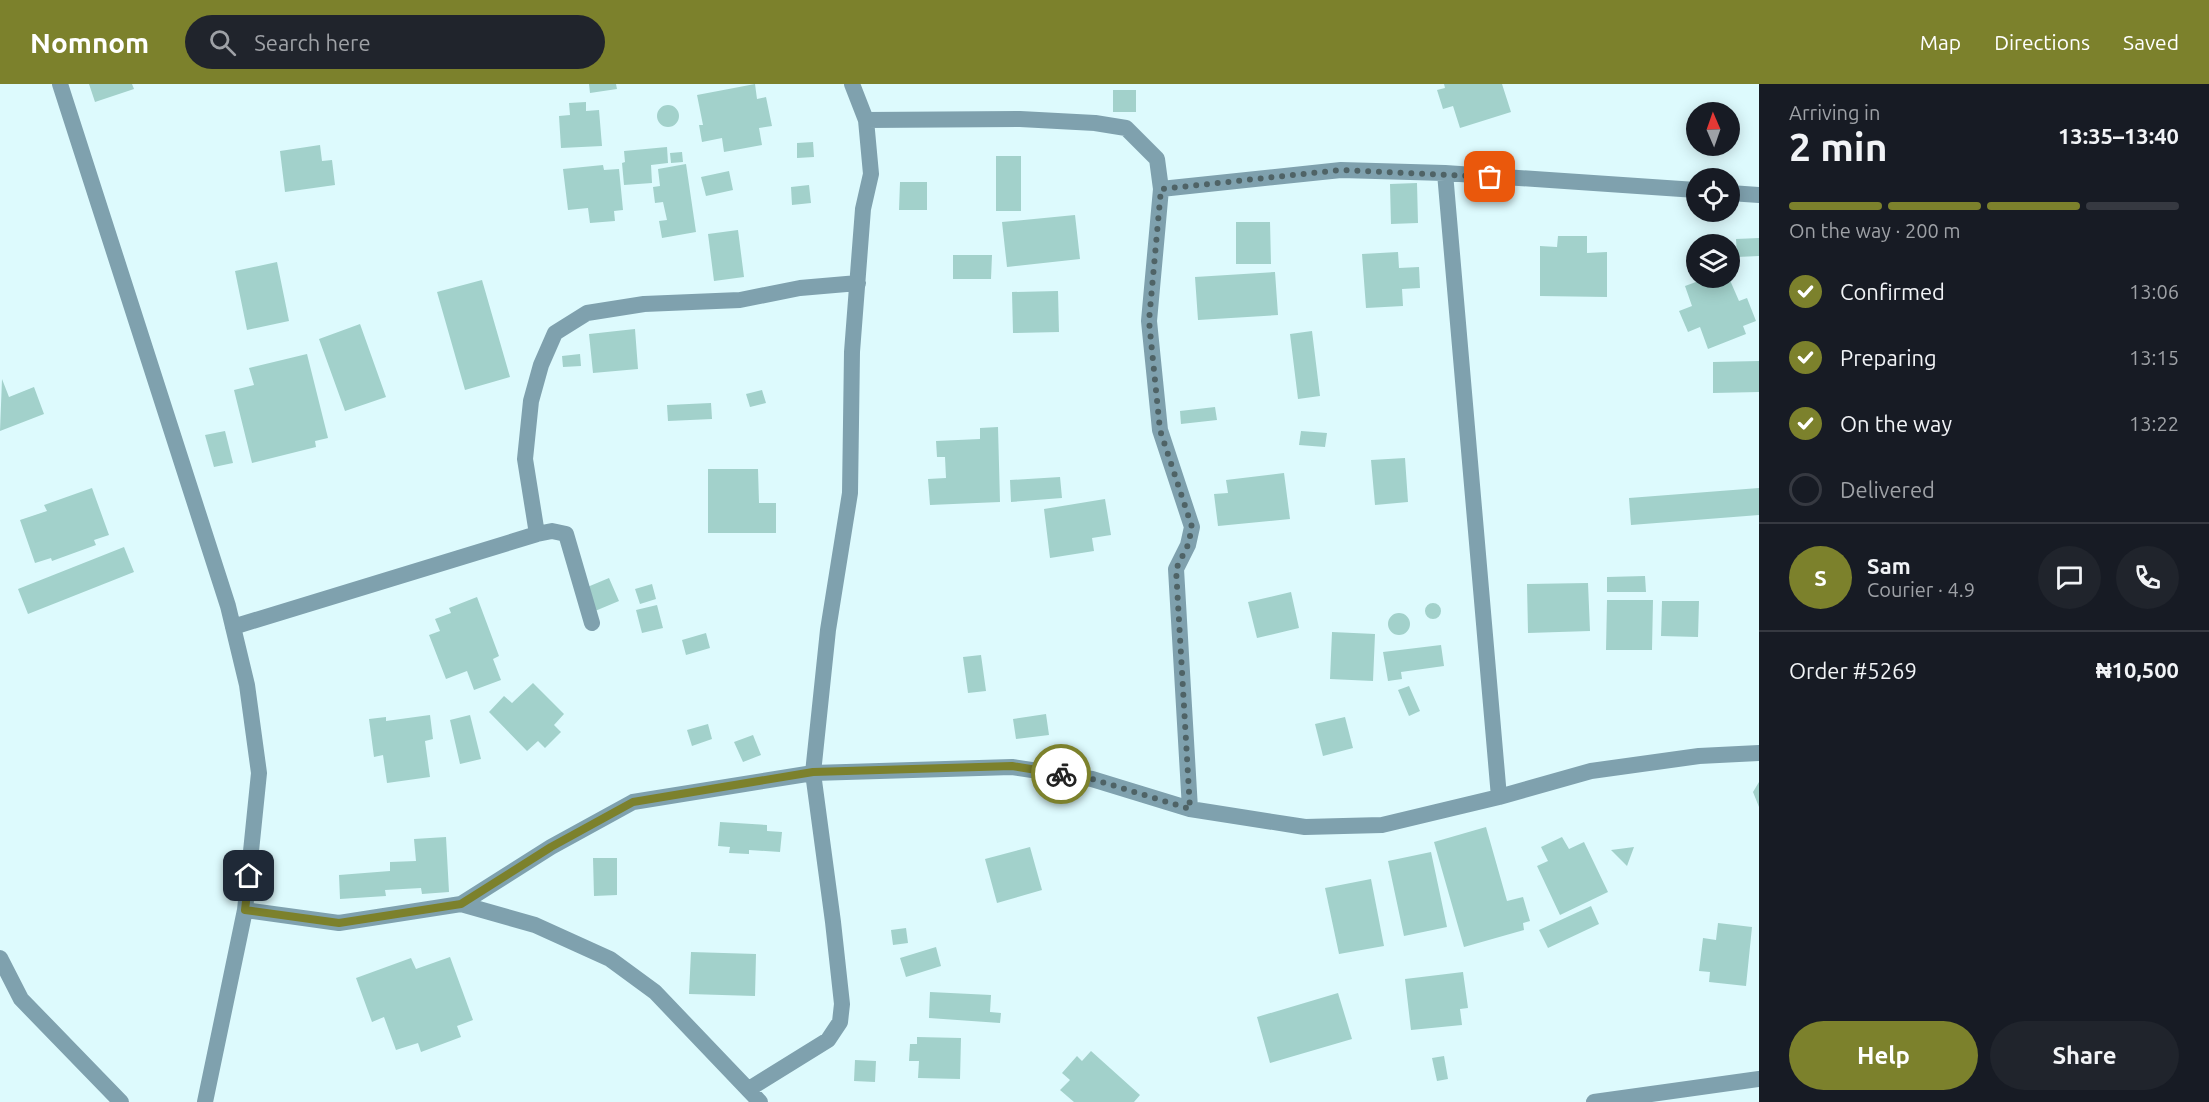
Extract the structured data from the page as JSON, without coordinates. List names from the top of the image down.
{
  "north": "top",
  "page": {
    "header": "Nomnom",
    "search": "Search here",
    "nav": ["Map", "Directions", "Saved"],
    "heading": ["2 min", "Arriving in", "13:35–13:40"],
    "panel": [
      "Sam",
      "Courier · 4.9",
      "Order #5269",
      "₦10,500"
    ],
    "bar": "On the way · 200 m",
    "list": [
      ["Confirmed", "13:06"],
      ["Preparing", "13:15"],
      ["On the way", "13:22"],
      "Delivered"
    ],
    "round": "S",
    "buttons": ["Help", "Share"]
  }
}
